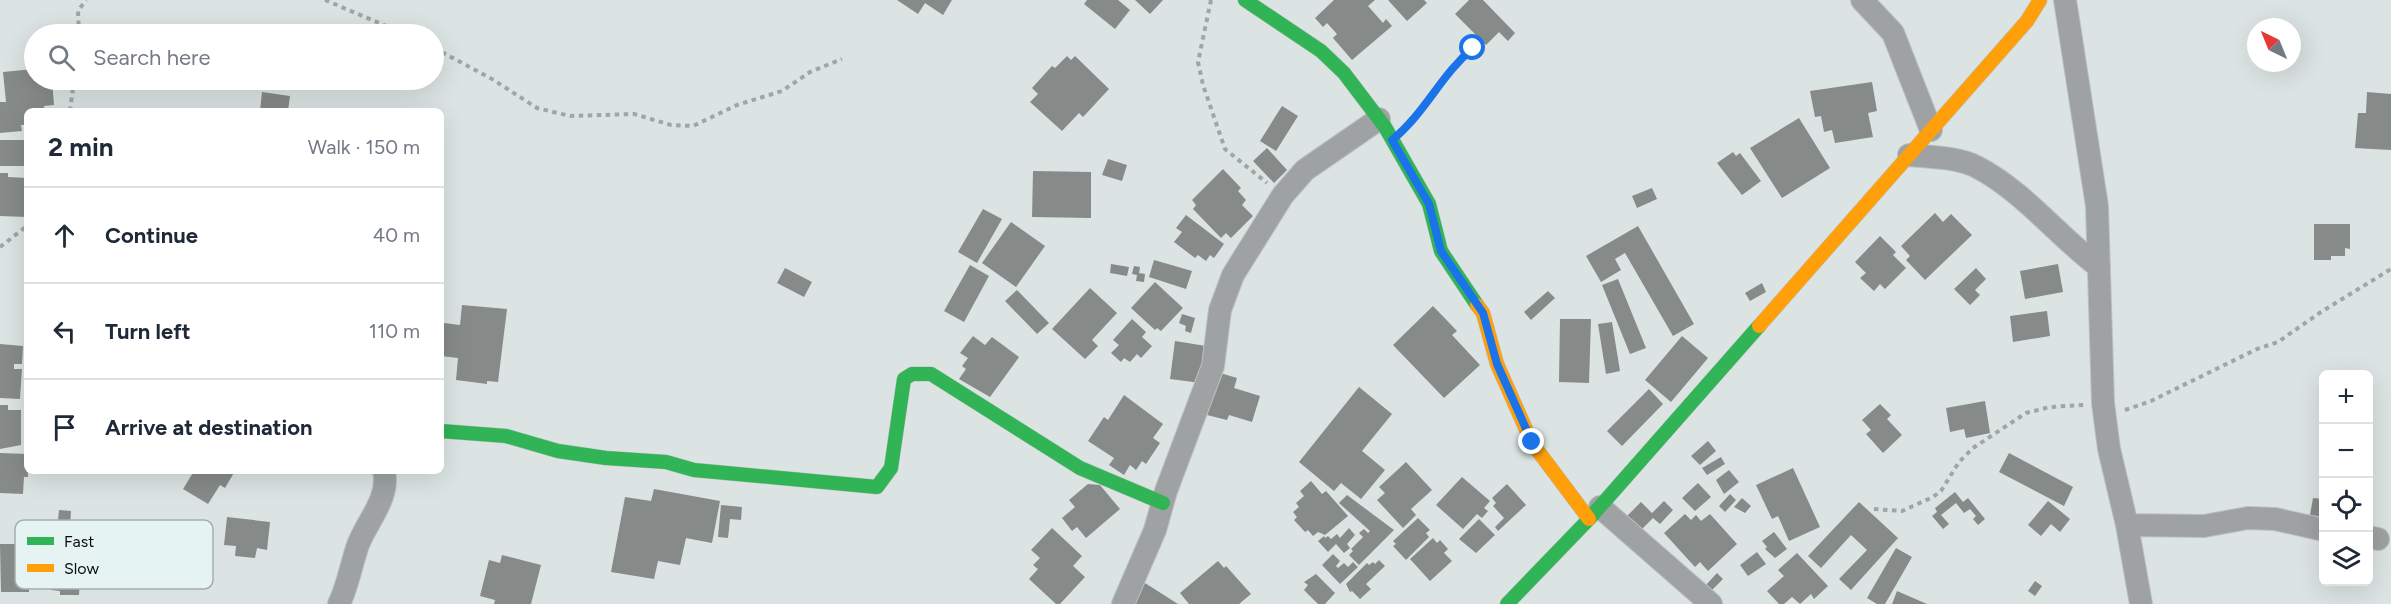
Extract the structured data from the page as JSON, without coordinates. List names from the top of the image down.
{
  "legend": ["Fast", "Slow"],
  "north": "top left",
  "page": {
    "search": "Search here",
    "heading": ["2 min", "Walk · 150 m"],
    "list": [
      ["Continue", "40 m"],
      ["Turn left", "110 m"],
      "Arrive at destination"
    ],
    "map_buttons": ["+", "−"]
  }
}
